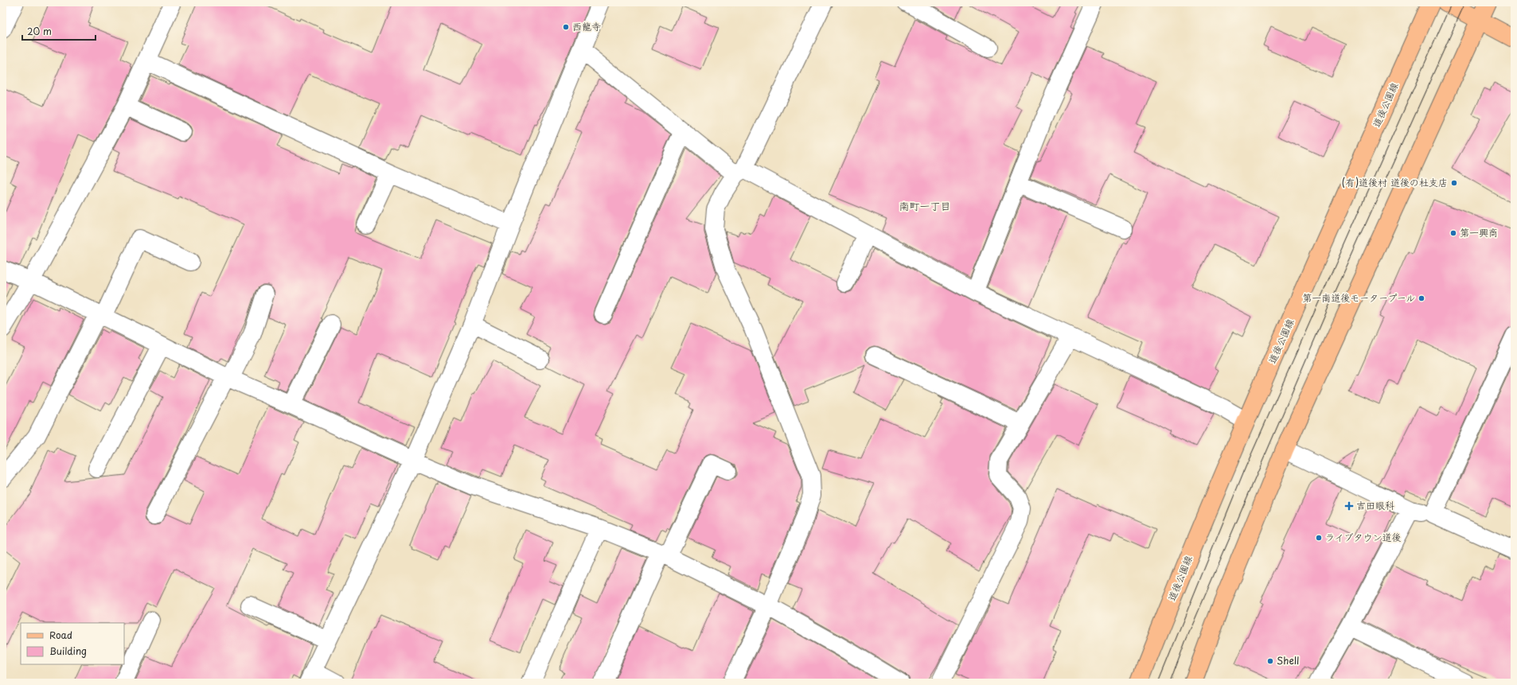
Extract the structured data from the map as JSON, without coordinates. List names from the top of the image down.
{
  "streets": {
    "main road": ["道後公園線"]
  },
  "districts": ["南町一丁目"],
  "places": {
    "other": [
      "西龍寺",
      "(有)道後村 道後の杜支店",
      "第一興商",
      "第一南道後モータープール",
      "ライブタウン道後",
      "Shell"
    ],
    "health": ["吉田眼科"]
  },
  "legend": ["Road", "Building"],
  "scale_bar": "20 m"
}
